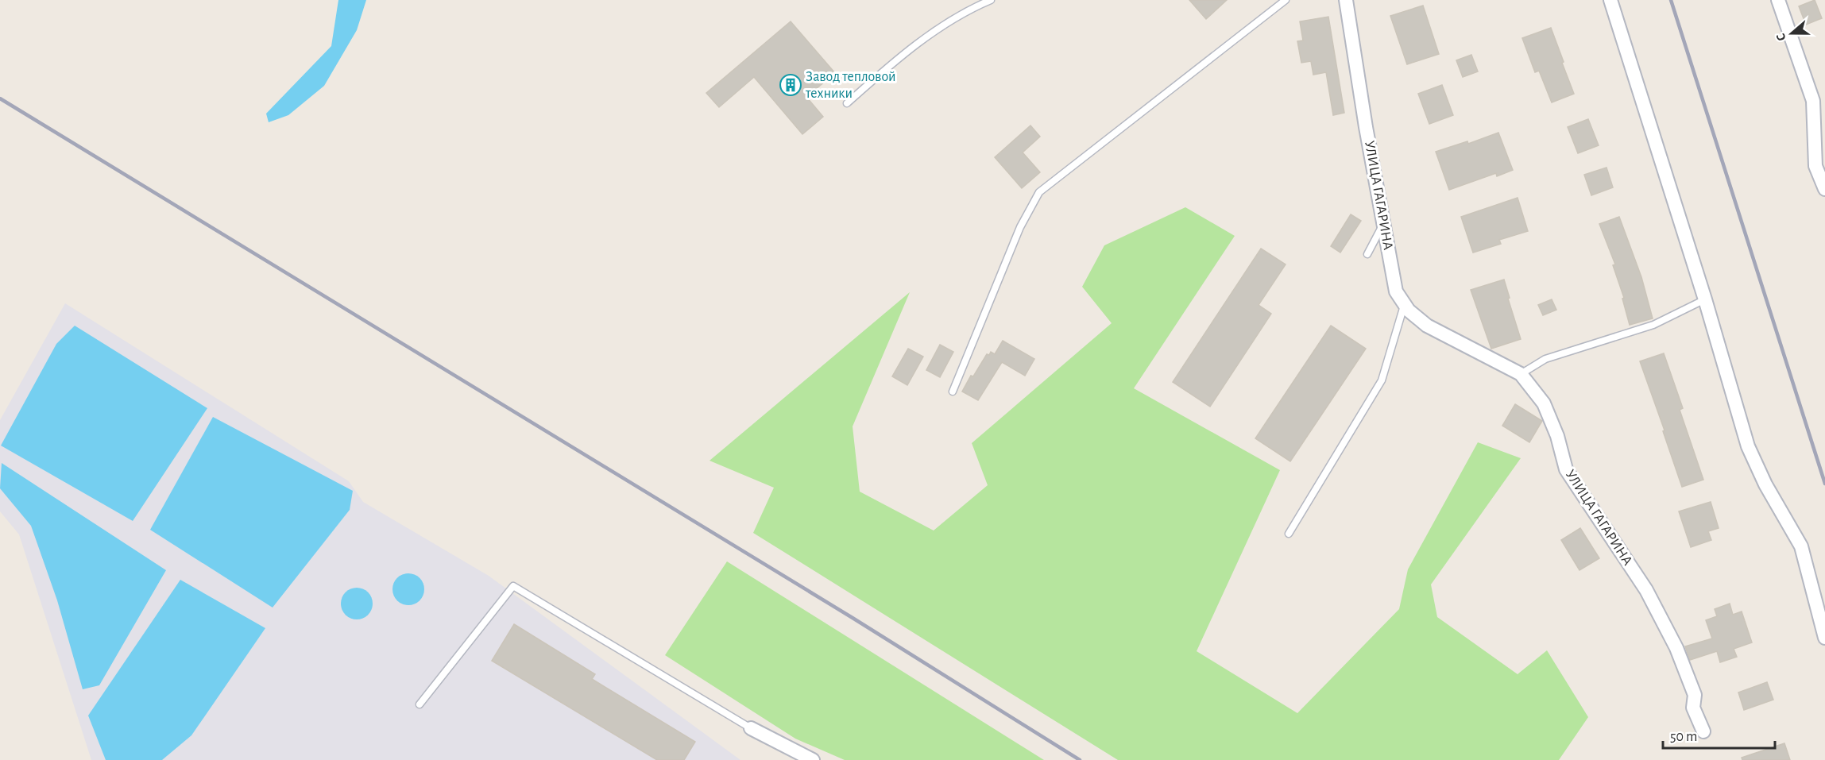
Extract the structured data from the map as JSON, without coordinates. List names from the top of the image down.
{
  "streets": {
    "street": ["УЛИЦА ГАГАРИНА"]
  },
  "places": {
    "building": ["Завод тепловой техники"]
  },
  "scale_bar": "50 m",
  "north": "left"
}
